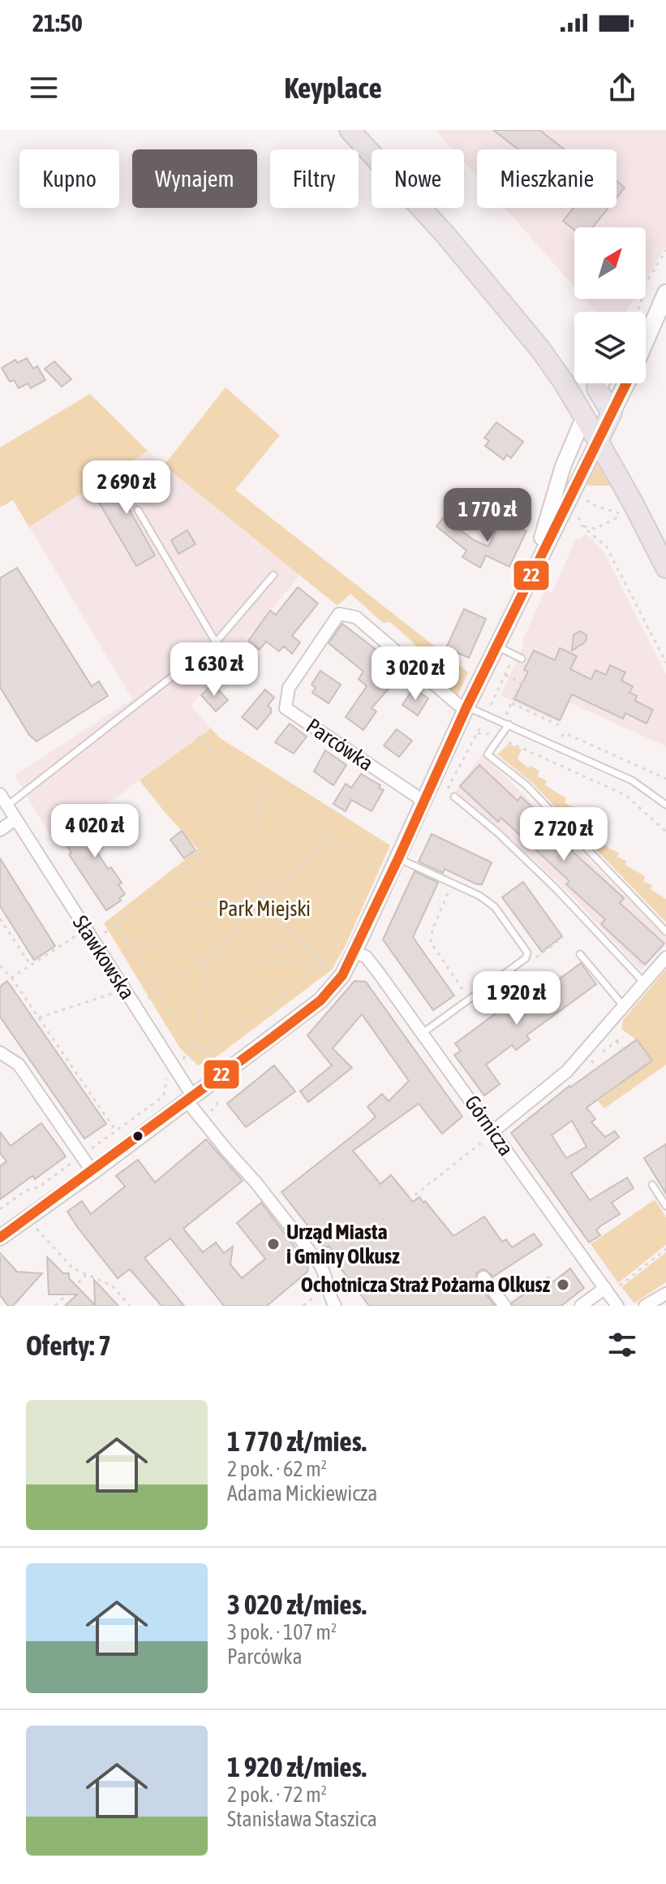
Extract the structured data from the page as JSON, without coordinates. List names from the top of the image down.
{
  "streets": {
    "street": ["Parcówka", "Sławkowska", "Górnicza"]
  },
  "parks": ["Park Miejski"],
  "places": ["Urząd Miasta i Gminy Olkusz", "Ochotnicza Straż Pożarna Olkusz"],
  "lines": ["transit line 22"],
  "north": "top right",
  "page": {
    "status": "21:50",
    "header": "Keyplace",
    "chip": [
      "Kupno",
      "Wynajem",
      "Filtry",
      "Nowe",
      "Mieszkanie"
    ],
    "price": [
      "2 690 zł",
      "1 770 zł",
      "1 630 zł",
      "3 020 zł",
      "4 020 zł",
      "2 720 zł",
      "1 920 zł"
    ],
    "heading": "Oferty: 7",
    "list": [
      {
        "name": "1 770 zł/mies.",
        "note": "2 pok. · 62 m² · Adama Mickiewicza"
      },
      {
        "name": "3 020 zł/mies.",
        "note": "3 pok. · 107 m² · Parcówka"
      },
      {
        "name": "1 920 zł/mies.",
        "note": "2 pok. · 72 m² · Stanisława Staszica"
      }
    ]
  }
}
